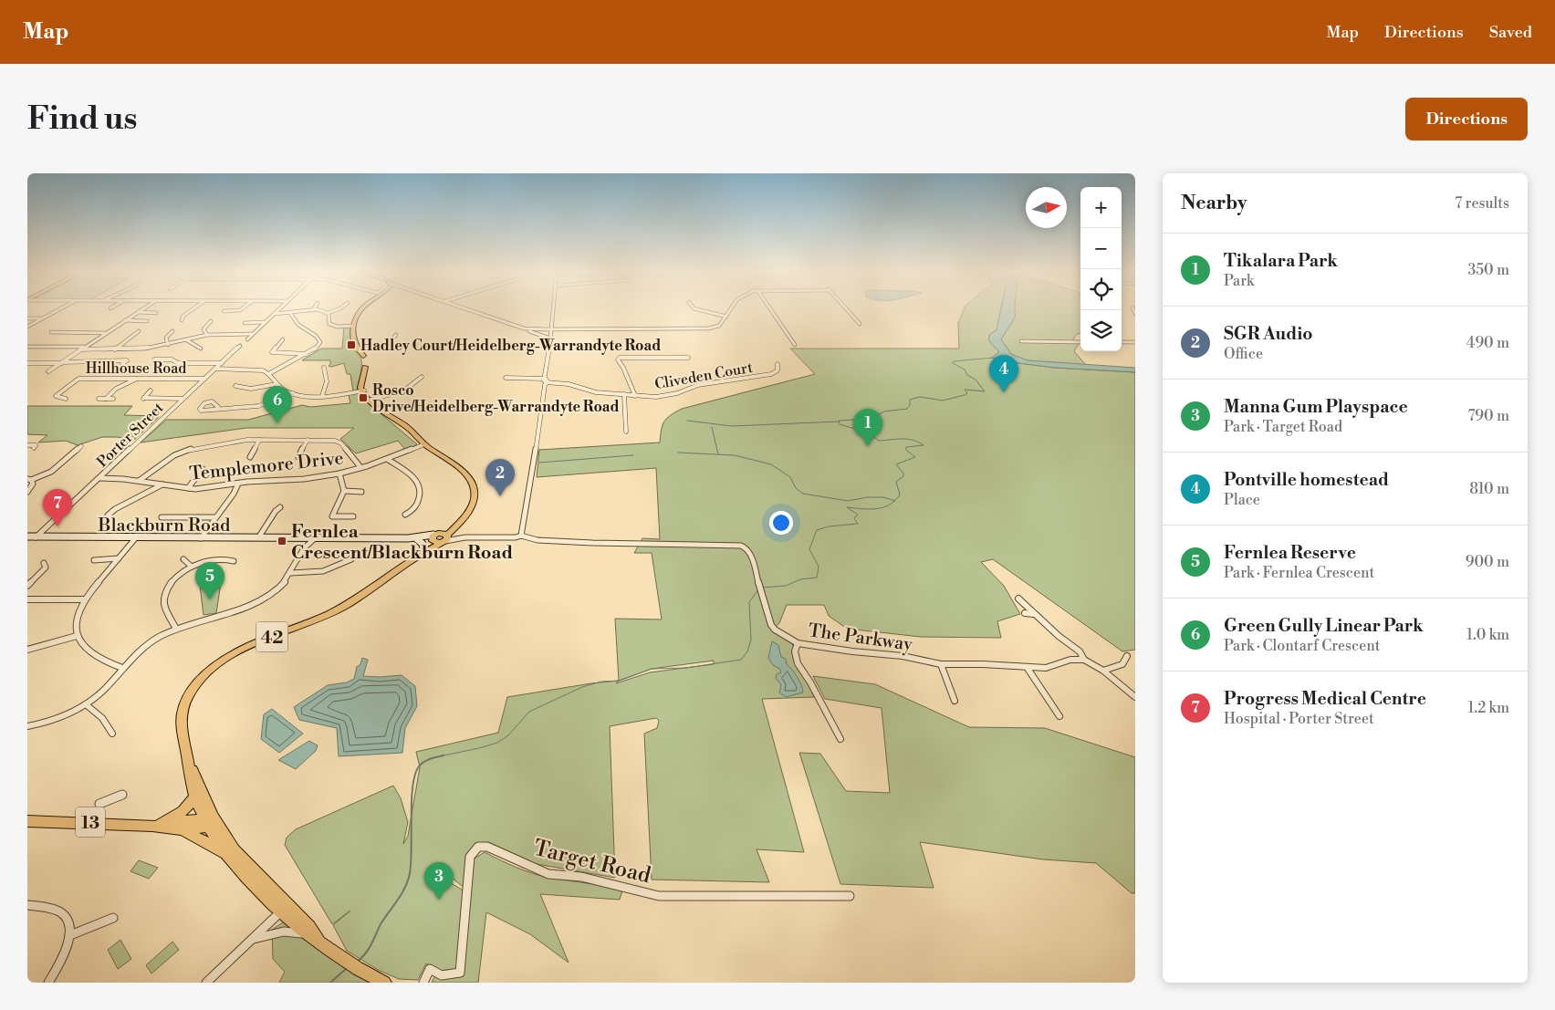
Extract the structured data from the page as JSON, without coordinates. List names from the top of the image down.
{
  "streets": {
    "main road": ["Blackburn Road", "42", "13"],
    "street": [
      "Hillhouse Road",
      "Cliveden Court",
      "Porter Street",
      "Templemore Drive",
      "The Parkway",
      "Target Road"
    ]
  },
  "crossings": [
    ["Hillhouse Road", "Porter Street"],
    ["Porter Street", "Templemore Drive"],
    ["Porter Street", "Blackburn Road"],
    ["Templemore Drive", "42"],
    ["Blackburn Road", "42"],
    ["Blackburn Road", "The Parkway"],
    ["42", "13"]
  ],
  "places": {
    "transit": ["Hadley Court/Heidelberg-Warrandyte Road", "Rosco Drive/Heidelberg-Warrandyte Road", "Fernlea Crescent/Blackburn Road"]
  },
  "north": "right",
  "page": {
    "header": "Map",
    "nav": ["Map", "Directions", "Saved"],
    "buttons": "Directions",
    "title": "Find us",
    "heading": ["Nearby", "7 results"],
    "map_buttons": ["+", "−"],
    "list": [
      {
        "mark": "1",
        "name": "Tikalara Park",
        "note": "Park",
        "value": "350 m"
      },
      {
        "mark": "2",
        "name": "SGR Audio",
        "note": "Office",
        "value": "490 m"
      },
      {
        "mark": "3",
        "name": "Manna Gum Playspace",
        "note": "Park · Target Road",
        "value": "790 m"
      },
      {
        "mark": "4",
        "name": "Pontville homestead",
        "note": "Place",
        "value": "810 m"
      },
      {
        "mark": "5",
        "name": "Fernlea Reserve",
        "note": "Park · Fernlea Crescent",
        "value": "900 m"
      },
      {
        "mark": "6",
        "name": "Green Gully Linear Park",
        "note": "Park · Clontarf Crescent",
        "value": "1.0 km"
      },
      {
        "mark": "7",
        "name": "Progress Medical Centre",
        "note": "Hospital · Porter Street",
        "value": "1.2 km"
      }
    ],
    "pins": [
      "4",
      "6",
      "1",
      "2",
      "7",
      "5",
      "3"
    ]
  }
}
